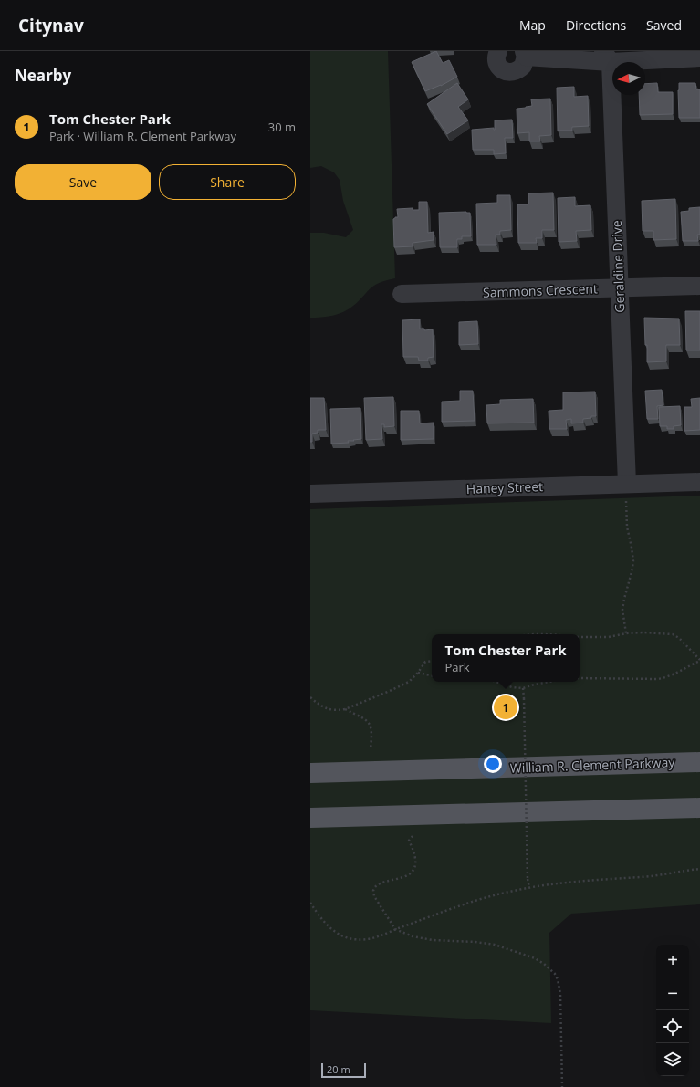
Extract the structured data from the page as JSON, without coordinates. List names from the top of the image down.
{
  "streets": {
    "main road": ["William R. Clement Parkway"],
    "street": ["Geraldine Drive", "Sammons Crescent", "Haney Street"]
  },
  "crossings": [
    ["Geraldine Drive", "Sammons Crescent"],
    ["Geraldine Drive", "Haney Street"]
  ],
  "scale_bar": "20 m",
  "north": "left",
  "page": {
    "header": "Citynav",
    "nav": ["Map", "Directions", "Saved"],
    "heading": "Nearby",
    "list": [
      {
        "mark": "1",
        "name": "Tom Chester Park",
        "note": "Park · William R. Clement Parkway",
        "value": "30 m"
      }
    ],
    "buttons": ["Save", "Share"],
    "popup": ["Tom Chester Park", "Park"],
    "pins": "1",
    "map_buttons": ["+", "−"],
    "scale": "20 m"
  }
}
